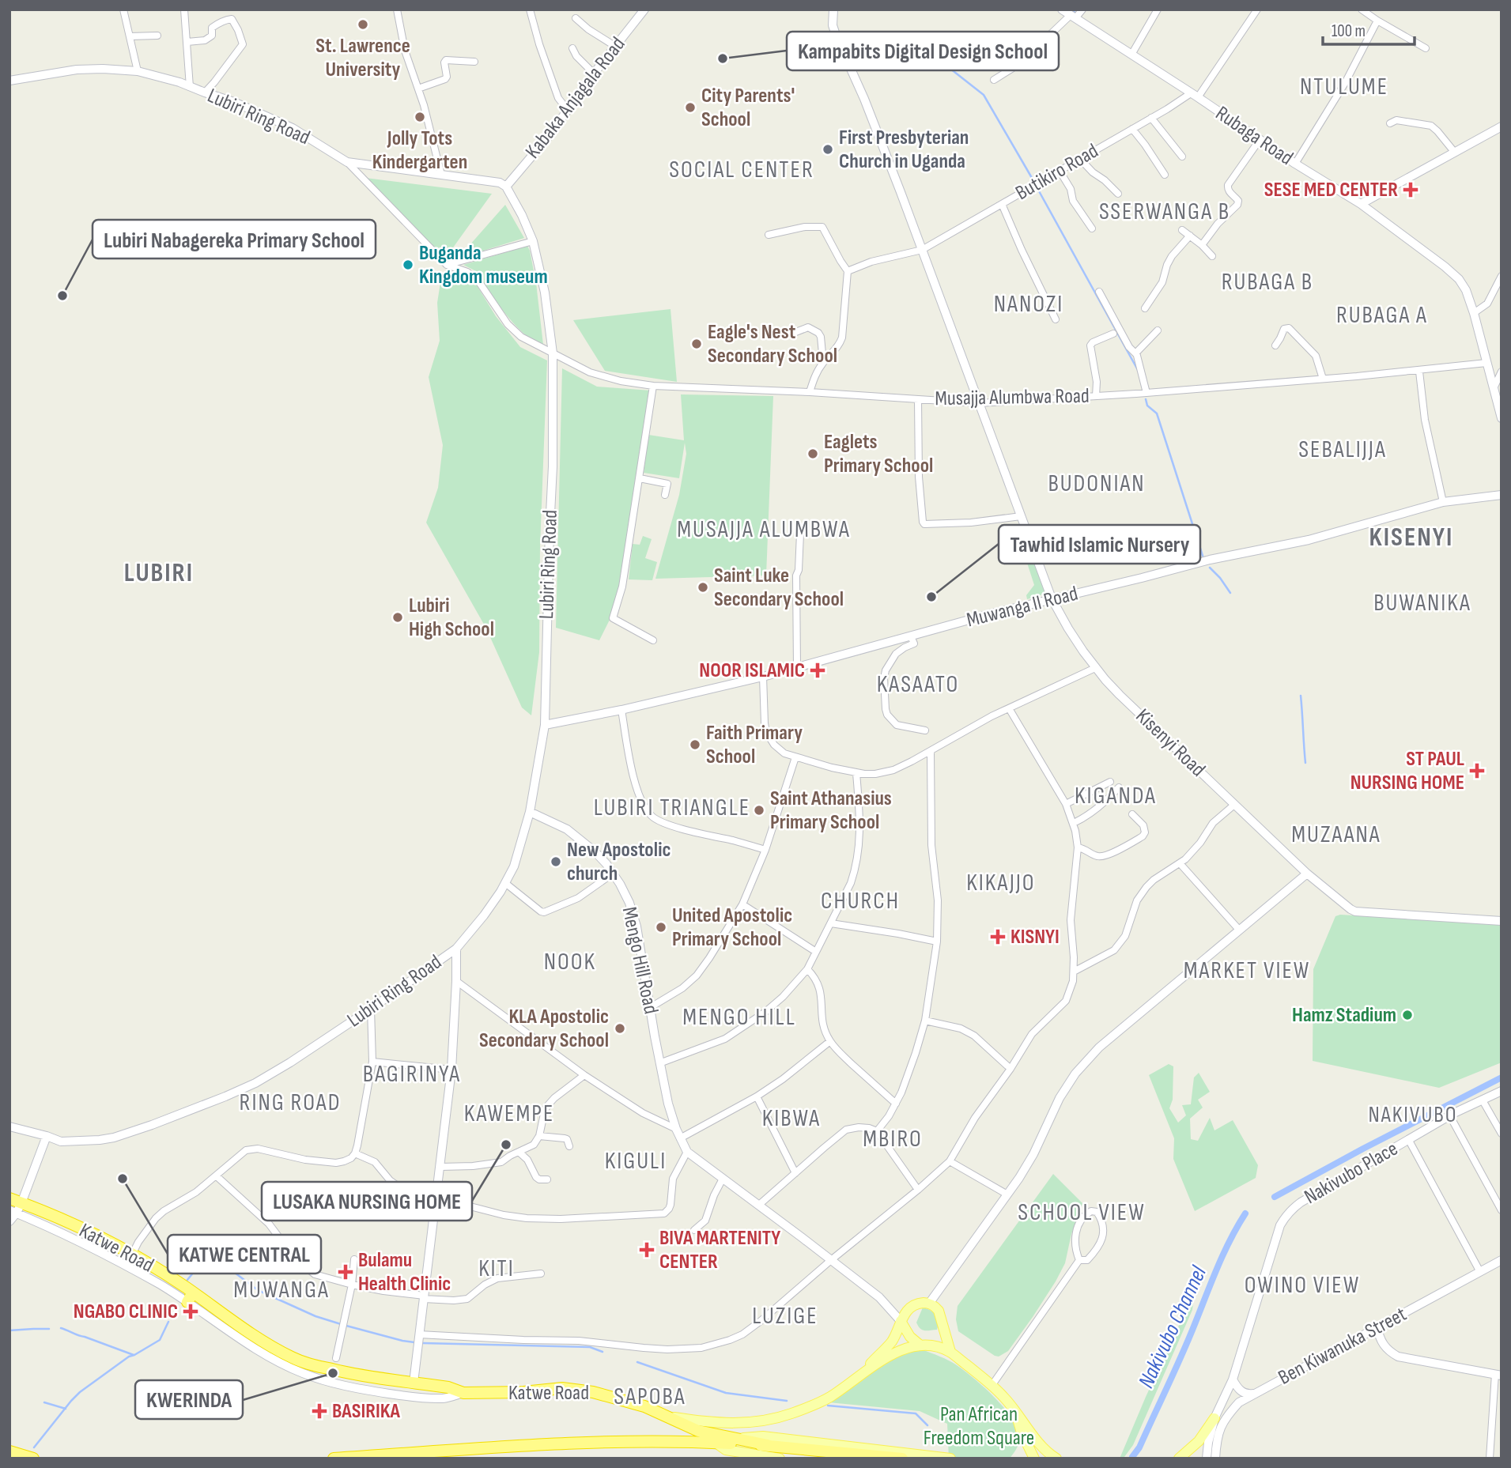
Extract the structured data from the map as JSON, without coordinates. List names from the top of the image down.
{
  "streets": {
    "highway": ["Katwe Road"],
    "main road": [
      "Kabaka Anjagala Road",
      "Lubiri Ring Road",
      "Rubaga Road",
      "Muwanga II Road",
      "Kisenyi Road",
      "Mengo Hill Road",
      "Nakivubo Place",
      "Ben Kiwanuka Street"
    ],
    "street": ["Butikiro Road", "Musajja Alumbwa Road"]
  },
  "crossings": [
    ["Kabaka Anjagala Road", "Lubiri Ring Road"],
    ["Lubiri Ring Road", "Musajja Alumbwa Road"],
    ["Lubiri Ring Road", "Muwanga II Road"],
    ["Lubiri Ring Road", "Mengo Hill Road"],
    ["Rubaga Road", "Butikiro Road"],
    ["Rubaga Road", "Musajja Alumbwa Road"],
    ["Musajja Alumbwa Road", "Kisenyi Road"],
    ["Muwanga II Road", "Kisenyi Road"]
  ],
  "districts": [
    "NTULUME",
    "SOCIAL CENTER",
    "SSERWANGA B",
    "RUBAGA B",
    "NANOZI",
    "RUBAGA A",
    "SEBALIJJA",
    "BUDONIAN",
    "MUSAJJA ALUMBWA",
    "KISENYI",
    "LUBIRI",
    "BUWANIKA",
    "KASAATO",
    "KIGANDA",
    "LUBIRI TRIANGLE",
    "MUZAANA",
    "KIKAJJO",
    "CHURCH",
    "NOOK",
    "MARKET VIEW",
    "MENGO HILL",
    "BAGIRINYA",
    "RING ROAD",
    "KAWEMPE",
    "NAKIVUBO",
    "KIBWA",
    "MBIRO",
    "KIGULI",
    "SCHOOL VIEW",
    "KITI",
    "OWINO VIEW",
    "MUWANGA",
    "LUZIGE",
    "SAPOBA"
  ],
  "water": ["Nakivubo Channel"],
  "parks": ["Pan African Freedom Square"],
  "places": {
    "other": [
      "St. Lawrence University",
      "Kampabits Digital Design School",
      "City Parents' School",
      "Jolly Tots Kindergarten",
      "First Presbyterian Church in Uganda",
      "Buganda Kingdom museum",
      "Lubiri Nabagereka Primary School",
      "Eagle's Nest Secondary School",
      "Eaglets Primary School",
      "Saint Luke Secondary School",
      "Tawhid Islamic Nursery",
      "Lubiri High School",
      "Faith Primary School",
      "Saint Athanasius Primary School",
      "New Apostolic church",
      "United Apostolic Primary School",
      "Hamz Stadium",
      "KLA Apostolic Secondary School",
      "LUSAKA NURSING HOME",
      "KATWE CENTRAL",
      "KWERINDA"
    ],
    "health": [
      "SESE MED CENTER",
      "NOOR ISLAMIC",
      "ST PAUL NURSING HOME",
      "KISNYI",
      "BIVA MARTENITY CENTER",
      "Bulamu Health Clinic",
      "NGABO CLINIC",
      "BASIRIKA"
    ]
  },
  "scale_bar": "100 m"
}
